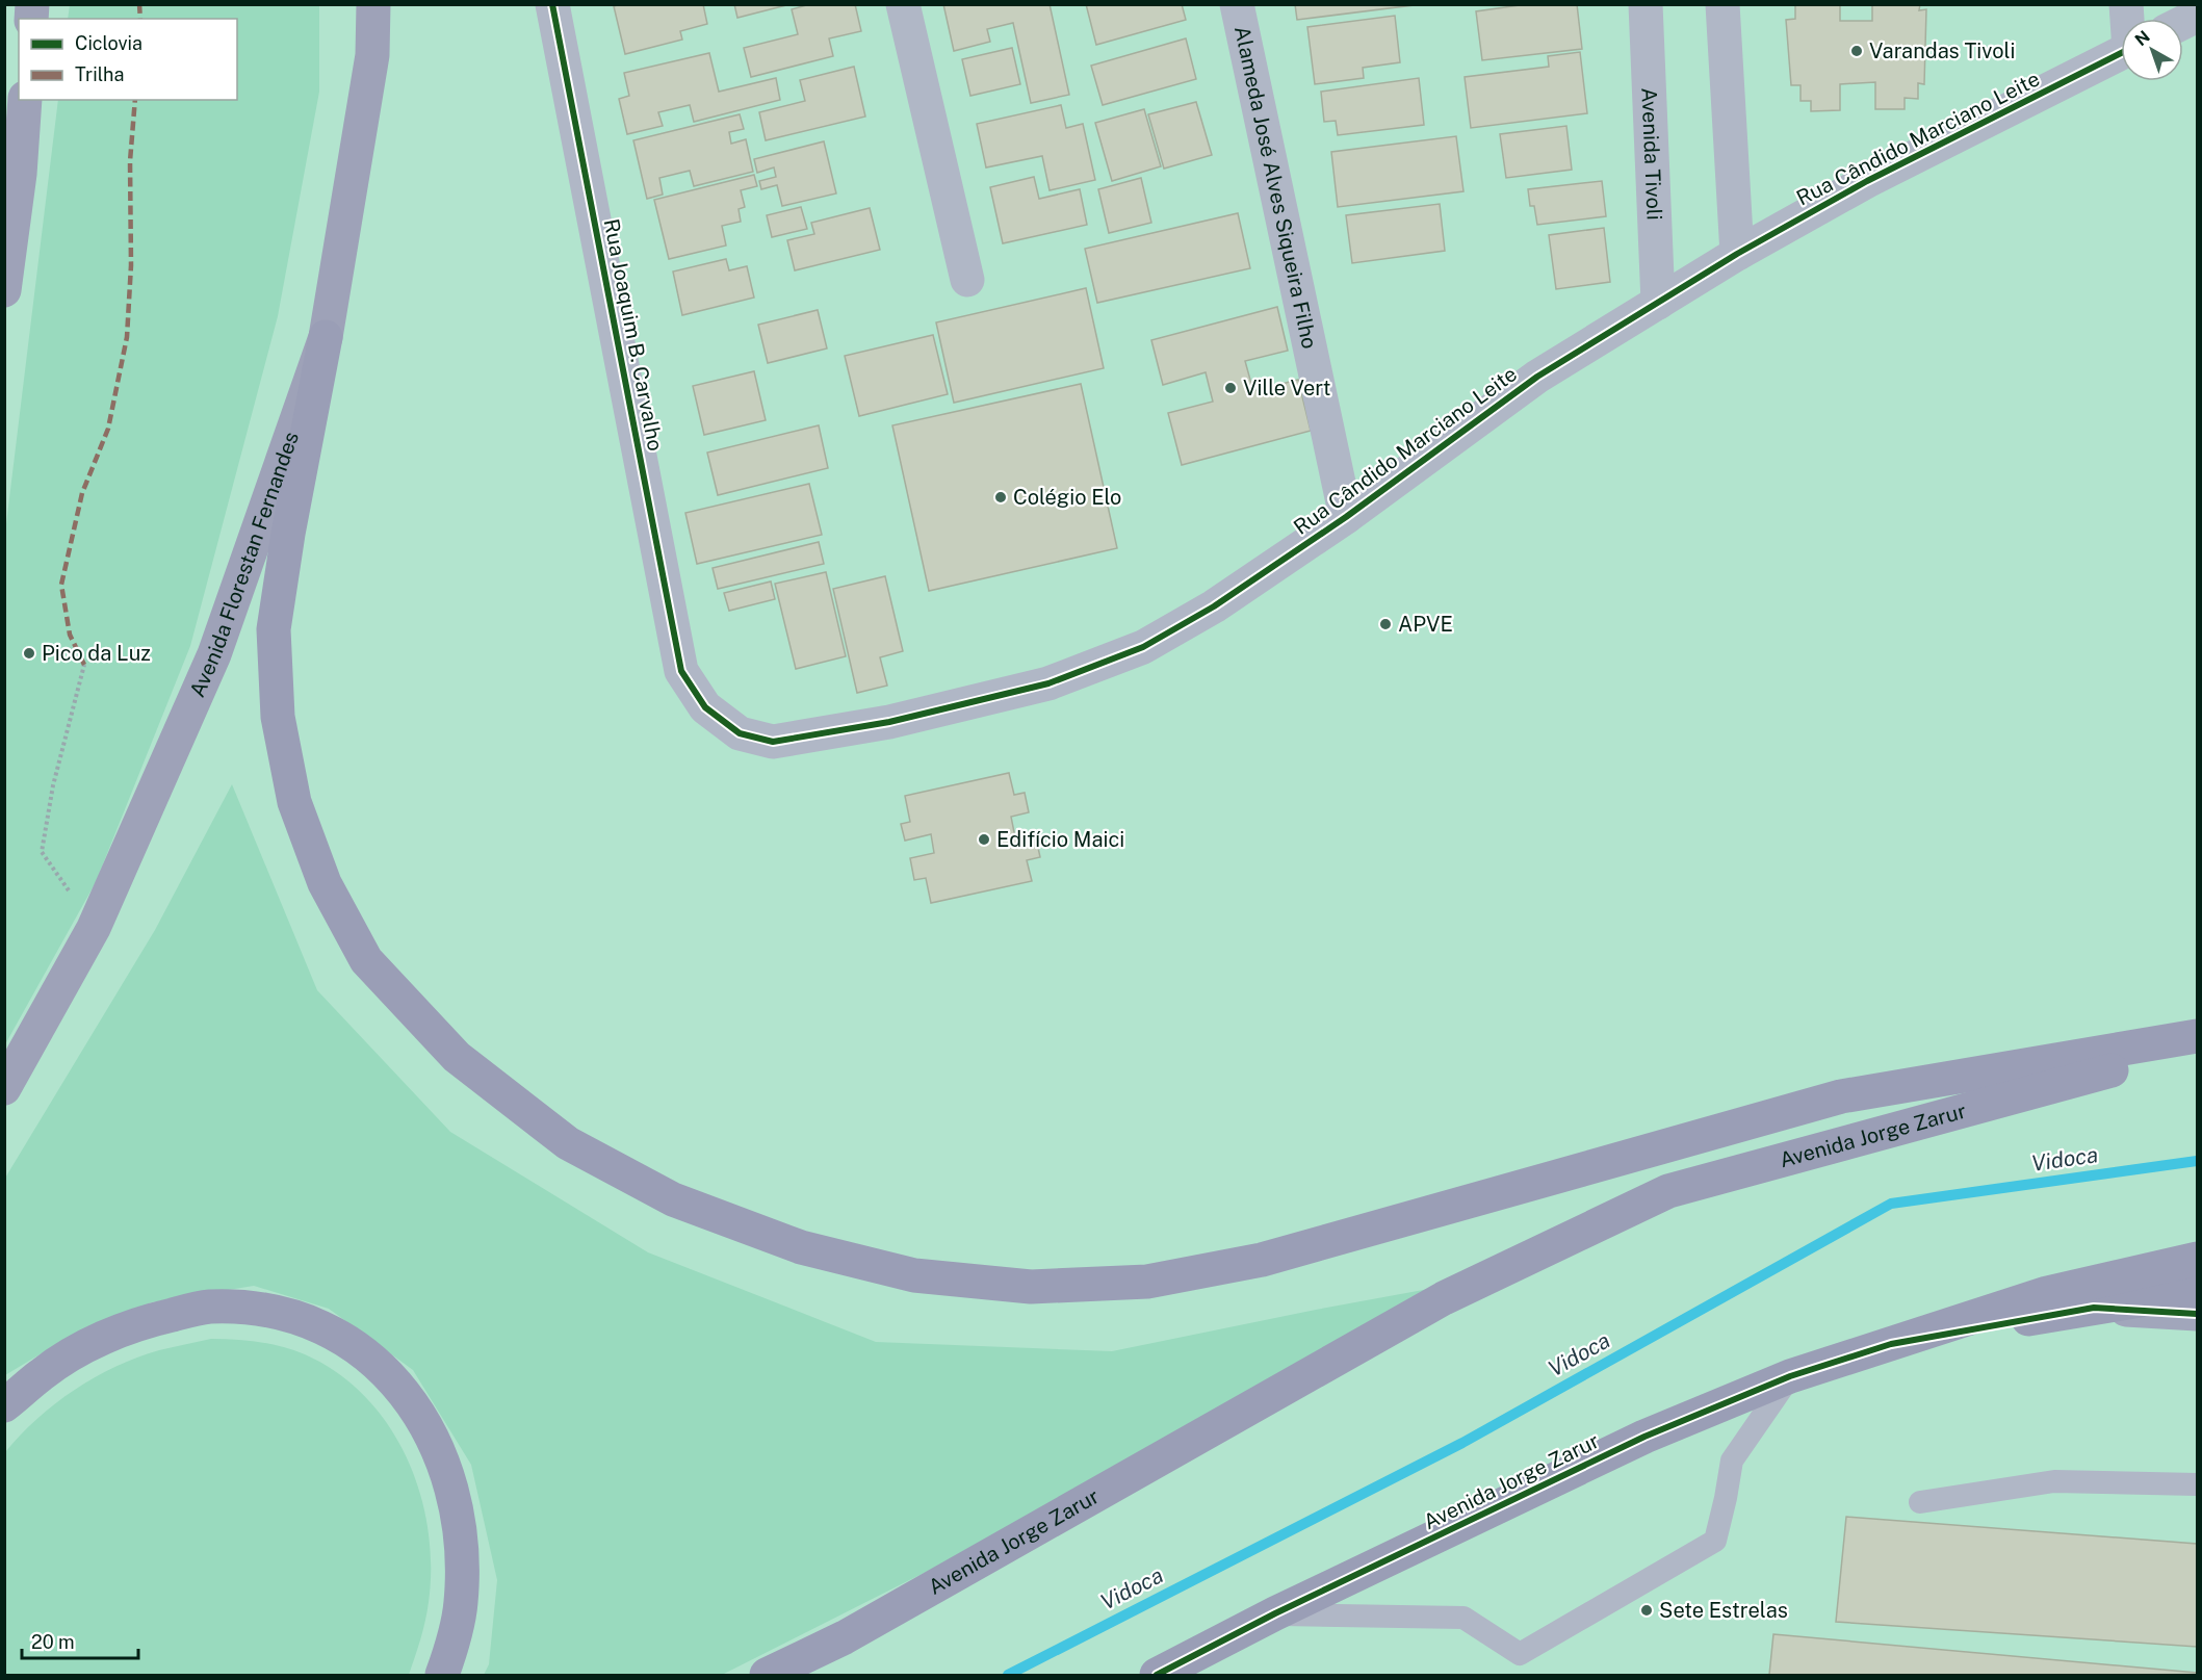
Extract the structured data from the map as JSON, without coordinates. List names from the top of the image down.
{
  "streets": {
    "highway": ["Avenida Florestan Fernandes", "Avenida Jorge Zarur"],
    "street": [
      "Rua Cândido Marciano Leite",
      "Avenida Tivoli",
      "Alameda José Alves Siqueira Filho",
      "Rua Joaquim B. Carvalho"
    ]
  },
  "crossings": [
    ["Rua Cândido Marciano Leite", "Avenida Tivoli"],
    ["Rua Cândido Marciano Leite", "Alameda José Alves Siqueira Filho"],
    ["Rua Cândido Marciano Leite", "Rua Joaquim B. Carvalho"]
  ],
  "water": ["Vidoca"],
  "places": [
    "Varandas Tivoli",
    "Ville Vert",
    "Colégio Elo",
    "APVE",
    "Pico da Luz",
    "Edifício Maici",
    "Sete Estrelas"
  ],
  "legend": ["Ciclovia", "Trilha"],
  "scale_bar": "20 m",
  "north": "top left"
}
